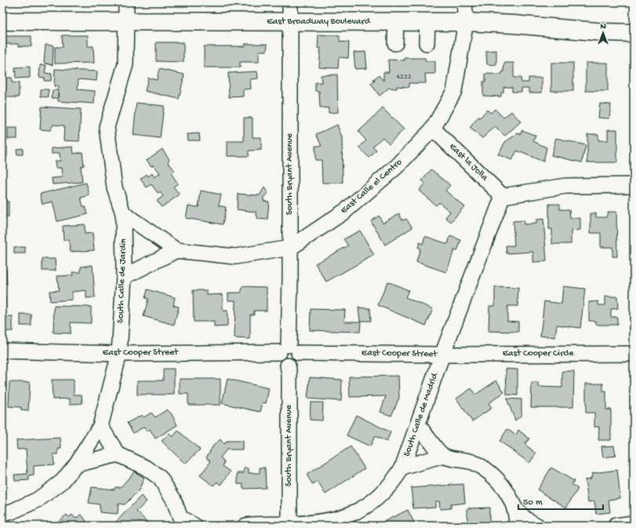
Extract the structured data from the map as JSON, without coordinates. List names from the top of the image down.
{
  "streets": {
    "main road": ["East Broadway Boulevard"],
    "street": [
      "East la Jolla",
      "South Bryant Avenue",
      "East Calle el Centro",
      "South Calle de Jardin",
      "East Cooper Street",
      "East Cooper Circle",
      "South Calle de Madrid"
    ]
  },
  "crossings": [
    ["East Broadway Boulevard", "South Bryant Avenue"],
    ["East Broadway Boulevard", "East Calle el Centro"],
    ["East Broadway Boulevard", "South Calle de Jardin"],
    ["East la Jolla", "East Calle el Centro"],
    ["East la Jolla", "South Calle de Madrid"],
    ["South Bryant Avenue", "East Calle el Centro"],
    ["South Bryant Avenue", "East Cooper Street"],
    ["South Bryant Avenue", "South Calle de Madrid"],
    ["East Calle el Centro", "South Calle de Jardin"],
    ["South Calle de Jardin", "East Cooper Street"],
    ["East Cooper Street", "East Cooper Circle"],
    ["East Cooper Street", "South Calle de Madrid"],
    ["East Cooper Circle", "South Calle de Madrid"]
  ],
  "house_numbers": ["4222"],
  "scale_bar": "50 m",
  "north": "top"
}
